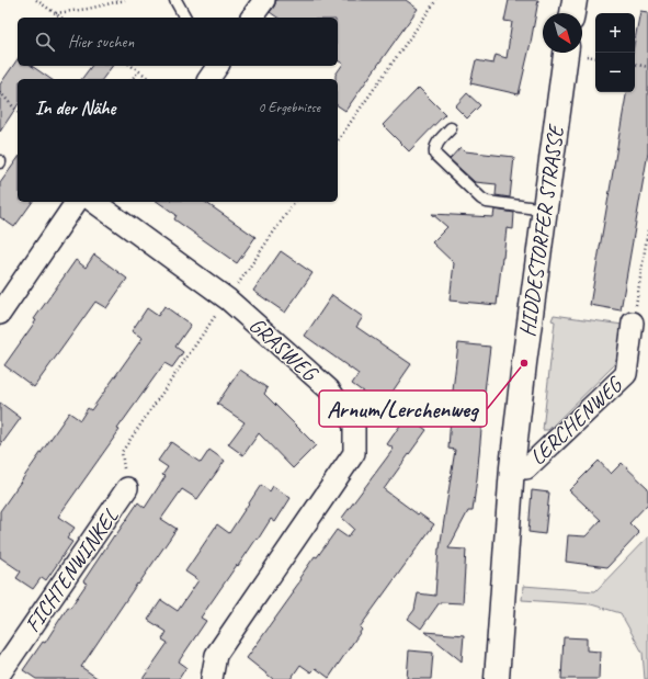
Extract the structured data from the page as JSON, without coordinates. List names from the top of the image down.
{
  "streets": {
    "main road": ["HIDDESTORFER STRASSE"],
    "street": ["GRASWEG", "LERCHENWEG", "FICHTENWINKEL"]
  },
  "crossings": [
    ["HIDDESTORFER STRASSE", "LERCHENWEG"]
  ],
  "places": ["Arnum/Lerchenweg"],
  "north": "bottom right",
  "page": {
    "map_buttons": ["+", "−"],
    "search": "Hier suchen",
    "heading": ["In der Nähe", "0 Ergebnisse"]
  }
}
